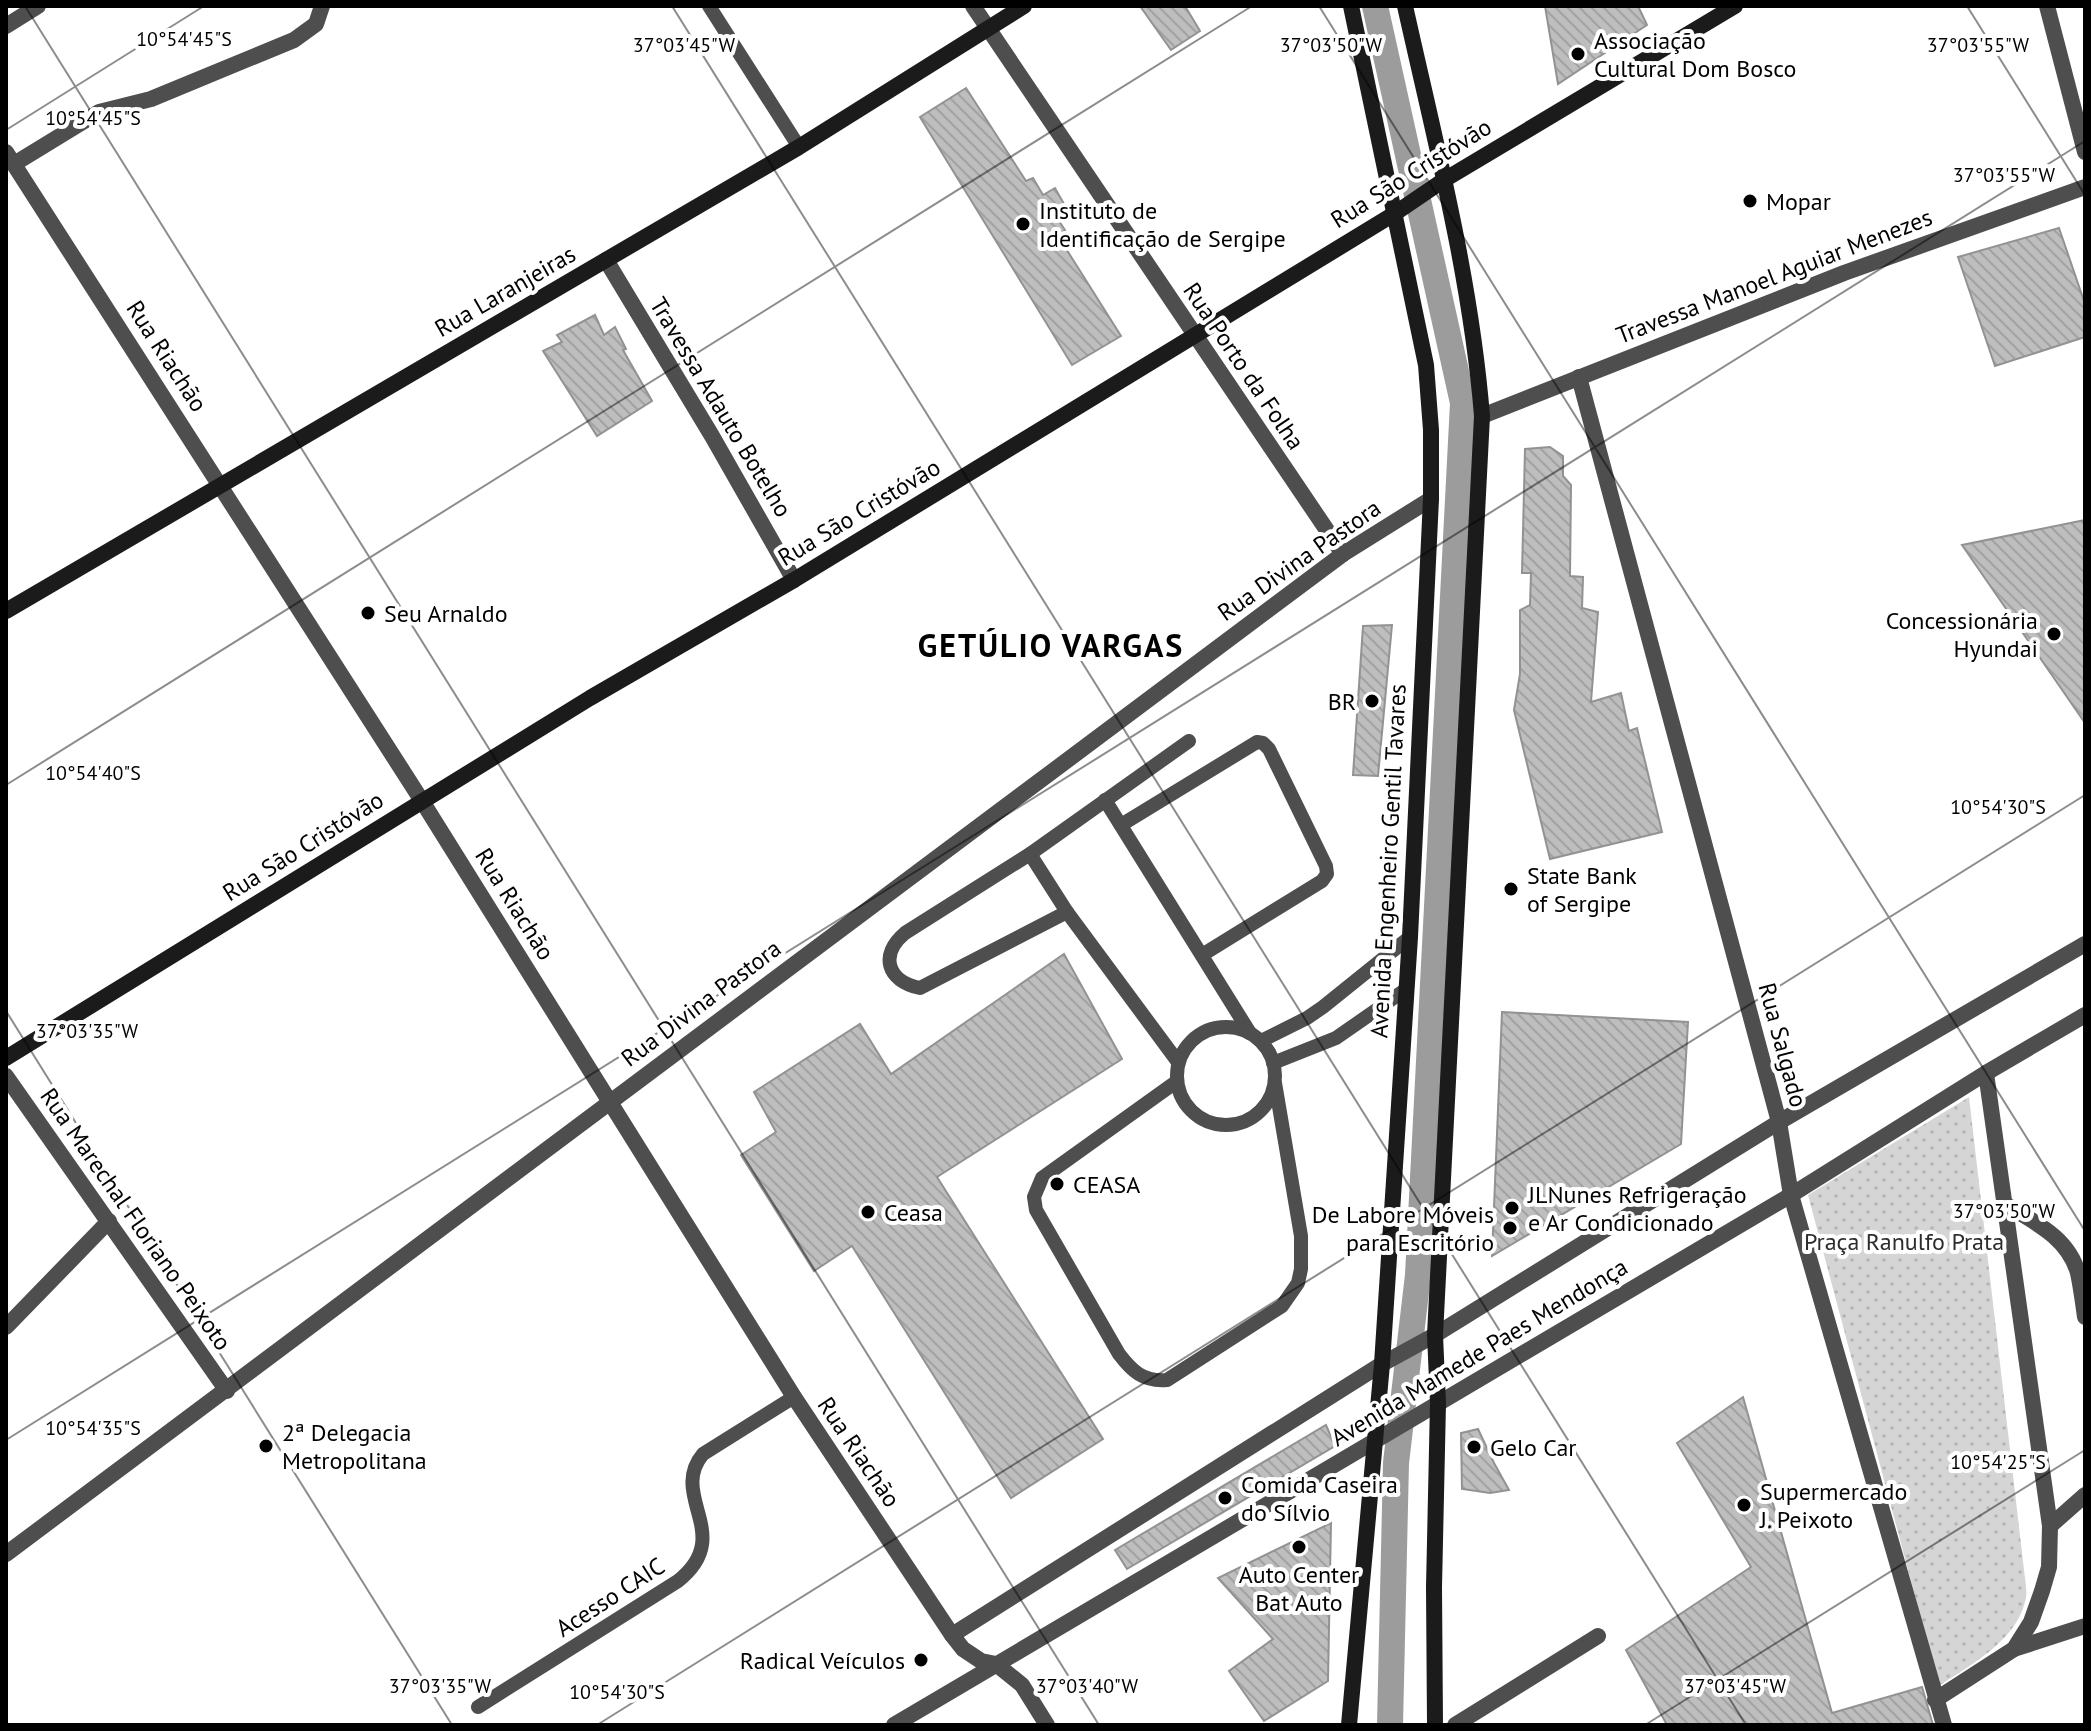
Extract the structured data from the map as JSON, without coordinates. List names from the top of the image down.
{
  "streets": {
    "main road": ["Rua São Cristóvão", "Rua Laranjeiras", "Avenida Engenheiro Gentil Tavares"],
    "street": [
      "Travessa Manoel Aguiar Menezes",
      "Rua Riachão",
      "Rua Porto da Folha",
      "Travessa Adauto Botelho",
      "Rua Divina Pastora",
      "Rua Salgado",
      "Rua Marechal Floriano Peixoto",
      "Avenida Mamede Paes Mendonça"
    ],
    "lane": ["Acesso CAIC"]
  },
  "crossings": [
    ["Rua São Cristóvão", "Rua Riachão"],
    ["Rua São Cristóvão", "Rua Porto da Folha"],
    ["Rua São Cristóvão", "Travessa Adauto Botelho"],
    ["Rua São Cristóvão", "Avenida Engenheiro Gentil Tavares"],
    ["Travessa Manoel Aguiar Menezes", "Rua Salgado"],
    ["Rua Laranjeiras", "Rua Riachão"],
    ["Rua Laranjeiras", "Rua Porto da Folha"],
    ["Rua Laranjeiras", "Travessa Adauto Botelho"],
    ["Rua Riachão", "Rua Divina Pastora"],
    ["Rua Riachão", "Avenida Mamede Paes Mendonça"],
    ["Rua Riachão", "Acesso CAIC"],
    ["Rua Porto da Folha", "Rua Divina Pastora"],
    ["Rua Divina Pastora", "Avenida Engenheiro Gentil Tavares"],
    ["Rua Divina Pastora", "Rua Marechal Floriano Peixoto"],
    ["Avenida Engenheiro Gentil Tavares", "Avenida Mamede Paes Mendonça"],
    ["Rua Salgado", "Avenida Mamede Paes Mendonça"]
  ],
  "districts": ["GETÚLIO VARGAS"],
  "parks": ["Praça Ranulfo Prata"],
  "places": [
    "Associação Cultural Dom Bosco",
    "Mopar",
    "Instituto de Identificação de Sergipe",
    "Seu Arnaldo",
    "Concessionária Hyundai",
    "BR",
    "State Bank of Sergipe",
    "CEASA",
    "JLNunes Refrigeração e Ar Condicionado",
    "Ceasa",
    "De Labore Móveis para Escritório",
    "2ª Delegacia Metropolitana",
    "Gelo Car",
    "Comida Caseira do Sílvio",
    "Supermercado J. Peixoto",
    "Auto Center Bat Auto",
    "Radical Veículos"
  ],
  "coordinates": [
    "10°54'45\"S",
    "37°03'45\"W",
    "37°03'50\"W",
    "37°03'55\"W",
    "10°54'40\"S",
    "10°54'30\"S",
    "37°03'35\"W",
    "10°54'35\"S",
    "10°54'25\"S",
    "37°03'40\"W"
  ]
}
